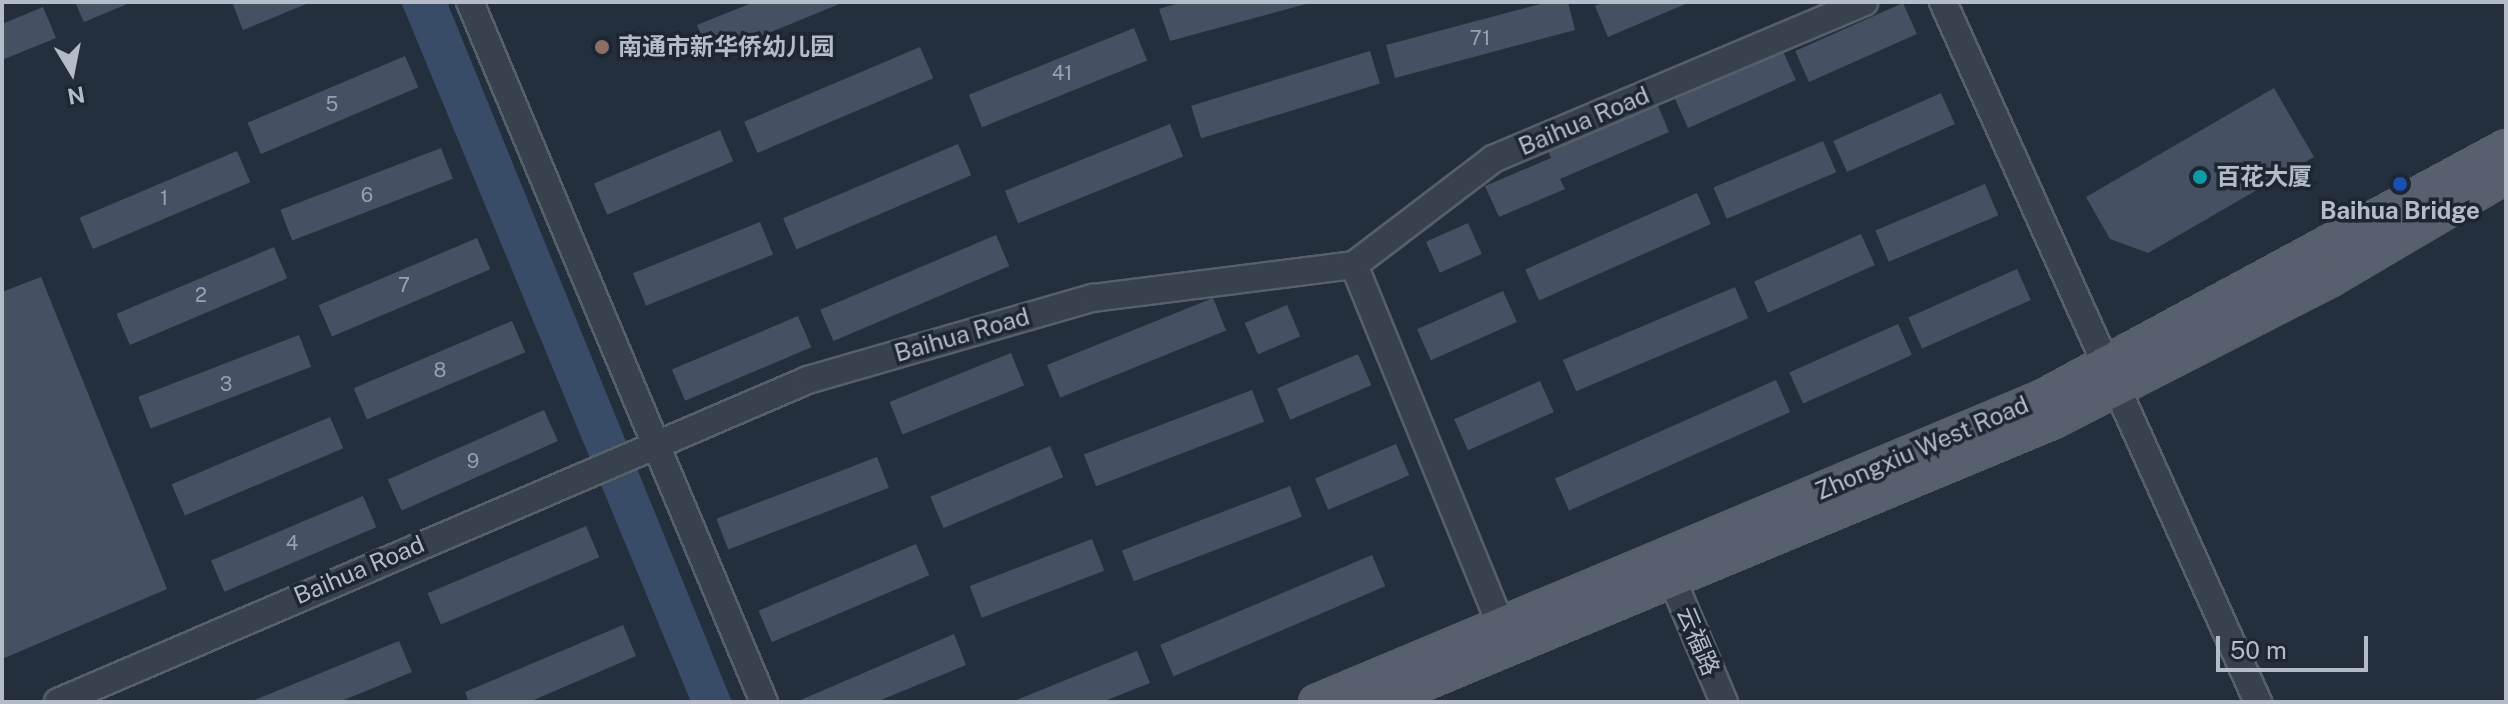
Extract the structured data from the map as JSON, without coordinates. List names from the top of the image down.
{
  "streets": {
    "main road": ["Zhongxiu West Road"],
    "street": ["Baihua Road", "云福路"]
  },
  "crossings": [
    ["Zhongxiu West Road", "云福路"]
  ],
  "places": ["南通市新华侨幼儿园", "百花大厦", "Baihua Bridge"],
  "house_numbers": [
    "71",
    "41",
    "5",
    "6",
    "1",
    "7",
    "2",
    "8",
    "3",
    "9",
    "4"
  ],
  "scale_bar": "50 m",
  "north": "bottom"
}
